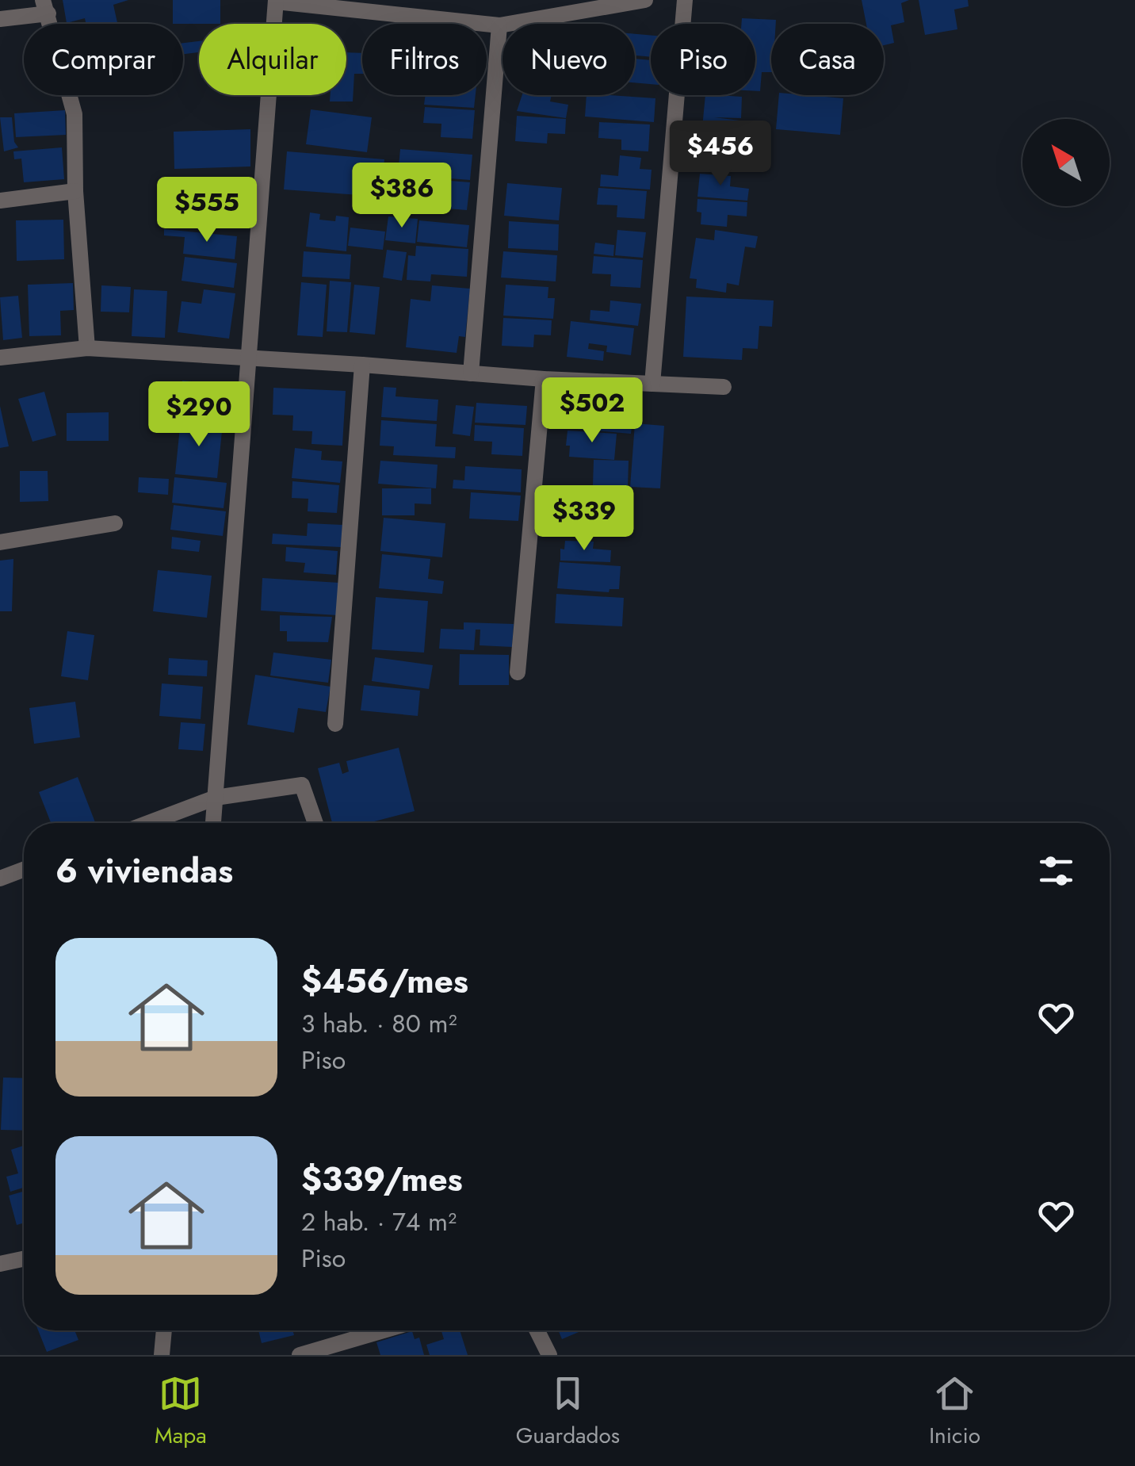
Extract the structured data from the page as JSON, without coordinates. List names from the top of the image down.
{
  "north": "top left",
  "page": {
    "chip": [
      "Comprar",
      "Alquilar",
      "Filtros",
      "Nuevo",
      "Piso",
      "Casa"
    ],
    "price": [
      "$456",
      "$386",
      "$555",
      "$502",
      "$290",
      "$339"
    ],
    "heading": "6 viviendas",
    "list": [
      {
        "name": "$456/mes",
        "note": "3 hab. · 80 m² · Piso"
      },
      {
        "name": "$339/mes",
        "note": "2 hab. · 74 m² · Piso"
      }
    ],
    "tabs": ["Mapa", "Guardados", "Inicio"]
  }
}
